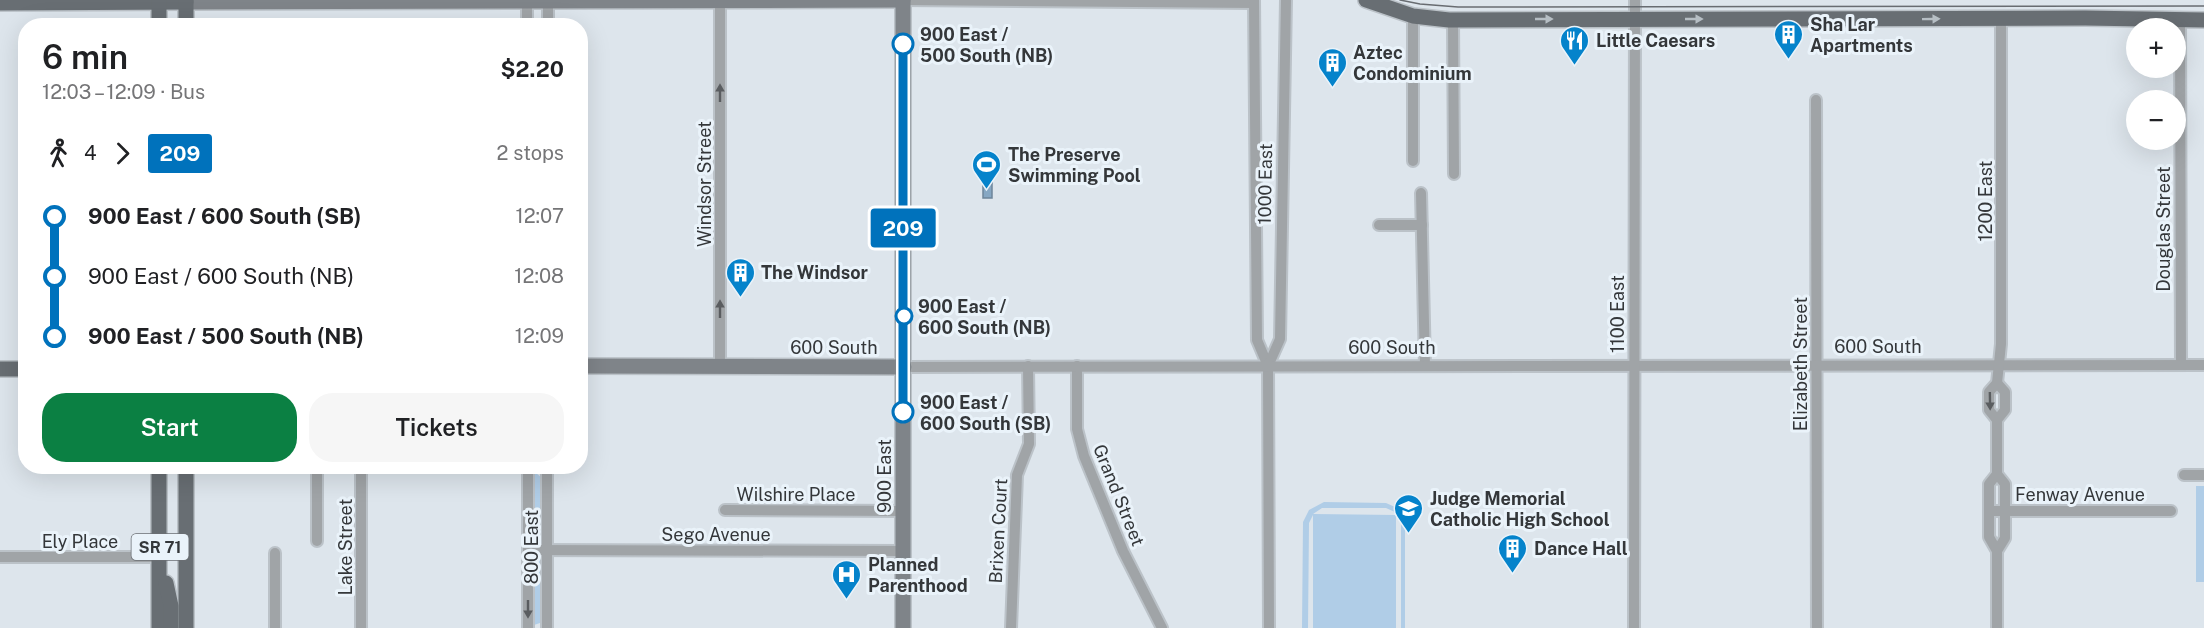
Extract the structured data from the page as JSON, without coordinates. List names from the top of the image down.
{
  "streets": {
    "main road": ["SR 71"],
    "street": [
      "Windsor Street",
      "1000 East",
      "1200 East",
      "Douglas Street",
      "1100 East",
      "600 South",
      "Elizabeth Street",
      "900 East",
      "Wilshire Place",
      "Fenway Avenue",
      "Grand Street",
      "Brixen Court",
      "Sego Avenue",
      "Ely Place",
      "Lake Street",
      "800 East"
    ]
  },
  "crossings": [
    ["Windsor Street", "600 South"],
    ["1000 East", "600 South"],
    ["1200 East", "600 South"],
    ["1200 East", "Fenway Avenue"],
    ["Douglas Street", "600 South"],
    ["1100 East", "600 South"],
    ["600 South", "Elizabeth Street"],
    ["600 South", "900 East"],
    ["600 South", "Grand Street"],
    ["600 South", "Brixen Court"],
    ["900 East", "Wilshire Place"],
    ["900 East", "Sego Avenue"],
    ["Sego Avenue", "800 East"],
    ["Ely Place", "SR 71"]
  ],
  "one_way": ["Windsor Street"],
  "places": {
    "other": ["900 East / 500 South (NB)", "900 East / 600 South (NB)", "900 East / 600 South (SB)"],
    "building": [
      "Sha Lar Apartments",
      "Aztec Condominium",
      "The Windsor",
      "Dance Hall"
    ],
    "restaurant": ["Little Caesars"],
    "sports": ["The Preserve Swimming Pool"],
    "school or university": ["Judge Memorial Catholic High School"],
    "hospital": ["Planned Parenthood"]
  },
  "lines": ["bus line 209"],
  "page": {
    "on_map": "209",
    "map_buttons": ["+", "−"],
    "heading": ["6 min", "12:03 – 12:09 · Bus", "$2.20"],
    "legs": ["4", "209", "2 stops"],
    "list": [
      {
        "name": "900 East / 600 South (SB)",
        "value": "12:07"
      },
      {
        "name": "900 East / 600 South (NB)",
        "value": "12:08"
      },
      {
        "name": "900 East / 500 South (NB)",
        "value": "12:09"
      }
    ],
    "buttons": ["Start", "Tickets"]
  }
}
